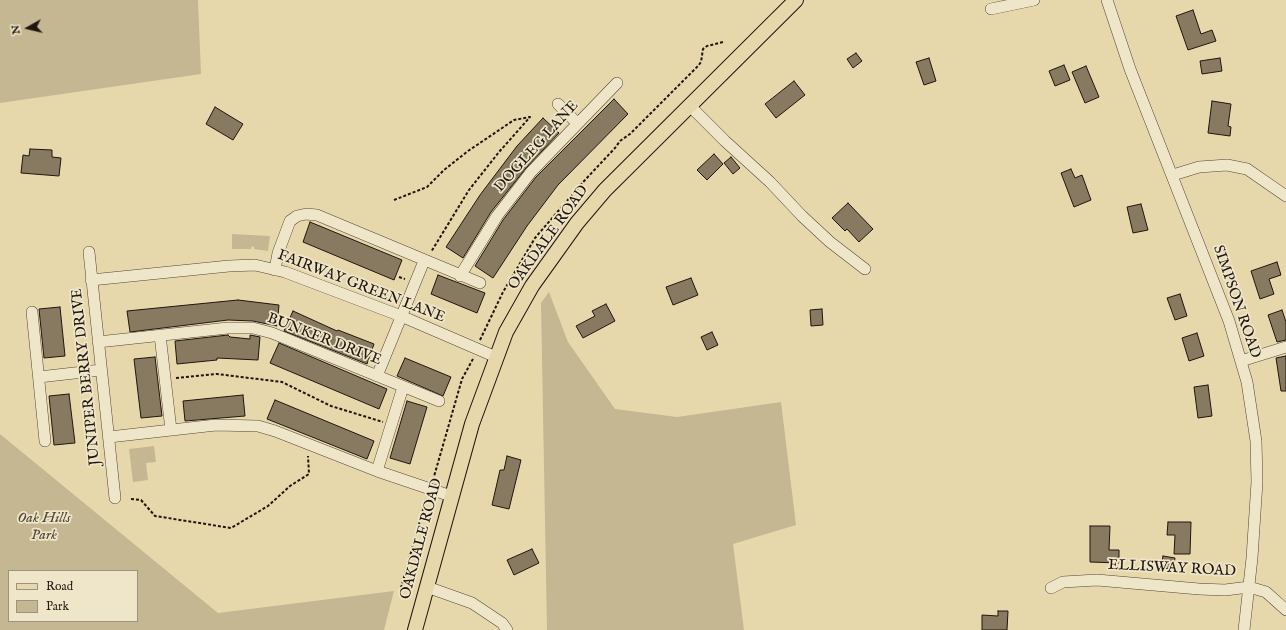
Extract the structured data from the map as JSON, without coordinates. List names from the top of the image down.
{
  "streets": {
    "main road": ["OAKDALE ROAD"],
    "street": [
      "DOGLEG LANE",
      "FAIRWAY GREEN LANE",
      "SIMPSON ROAD",
      "BUNKER DRIVE",
      "JUNIPER BERRY DRIVE",
      "ELLISWAY ROAD"
    ]
  },
  "crossings": [
    ["OAKDALE ROAD", "FAIRWAY GREEN LANE"],
    ["FAIRWAY GREEN LANE", "JUNIPER BERRY DRIVE"],
    ["SIMPSON ROAD", "ELLISWAY ROAD"],
    ["BUNKER DRIVE", "JUNIPER BERRY DRIVE"]
  ],
  "parks": ["Oak Hills Park"],
  "legend": ["Road", "Park"],
  "north": "left"
}
